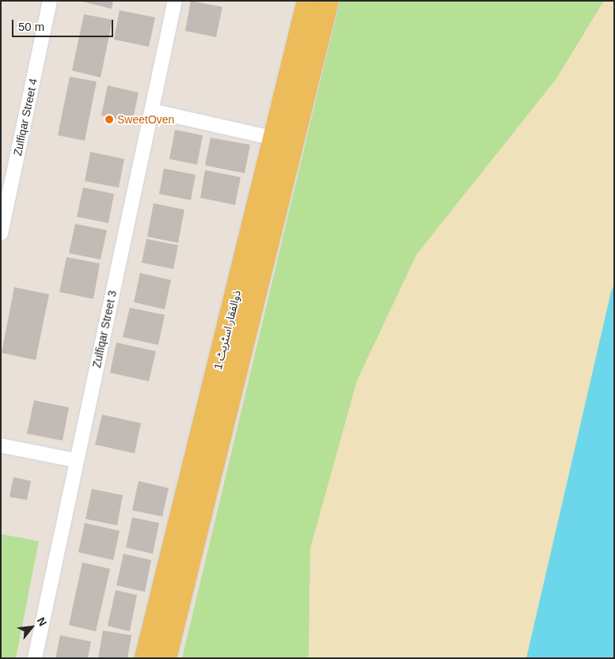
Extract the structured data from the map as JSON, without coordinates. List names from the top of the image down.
{
  "streets": {
    "main road": ["ذوالفقار اسٹریٹ 1"],
    "street": ["Zulfiqar Street 4", "Zulfiqar Street 3"]
  },
  "places": ["SweetOven"],
  "scale_bar": "50 m",
  "north": "top right"
}
